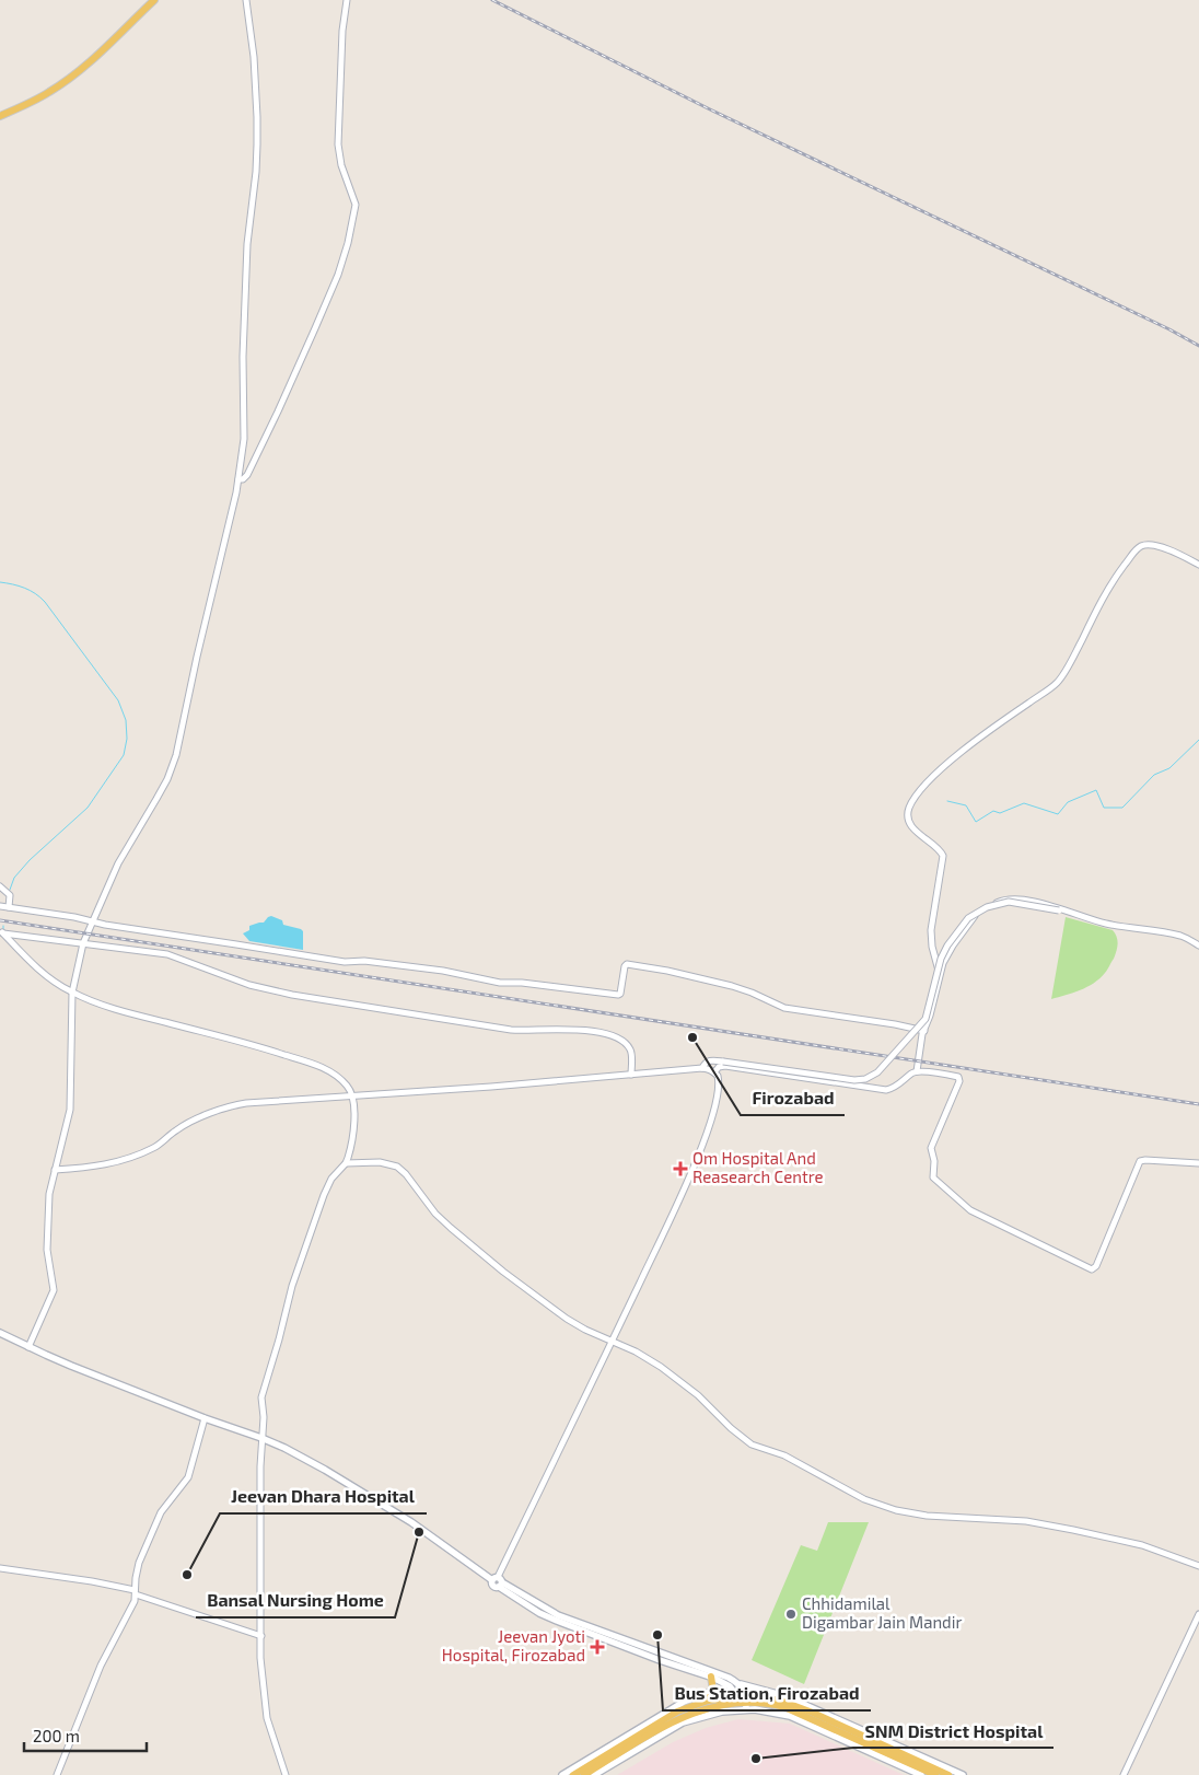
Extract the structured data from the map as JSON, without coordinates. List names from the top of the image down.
{
  "places": {
    "other": [
      "Firozabad",
      "Bansal Nursing Home",
      "Jeevan Dhara Hospital",
      "Chhidamilal Digambar Jain Mandir",
      "Bus Station, Firozabad",
      "SNM District Hospital"
    ],
    "health": ["Om Hospital And Reasearch Centre", "Jeevan Jyoti Hospital, Firozabad"]
  },
  "scale_bar": "200 m"
}
